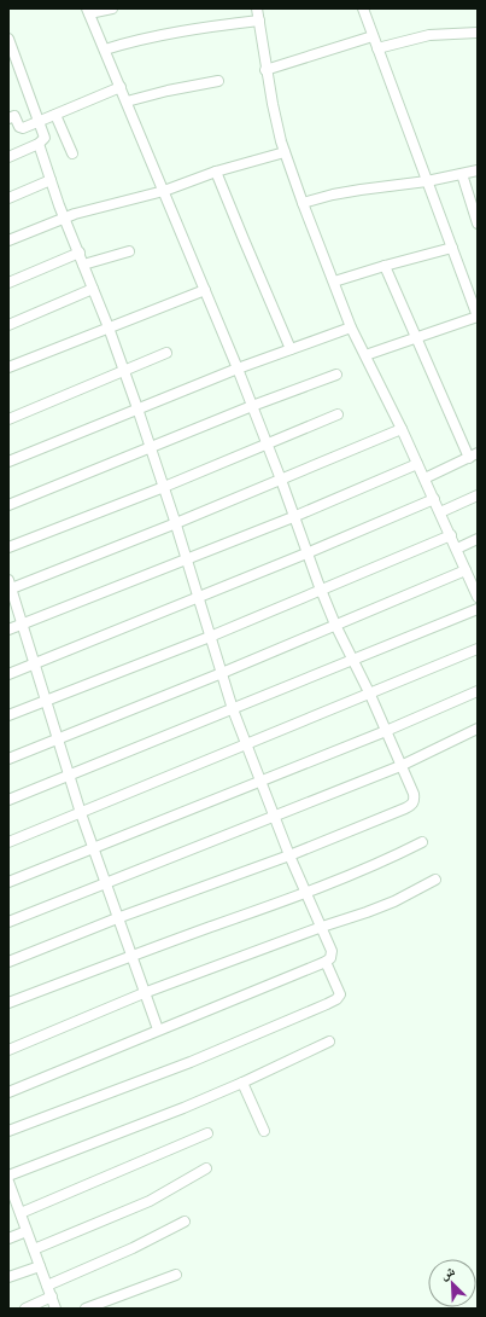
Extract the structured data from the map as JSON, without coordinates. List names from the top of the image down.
{
  "north": "top left"
}
